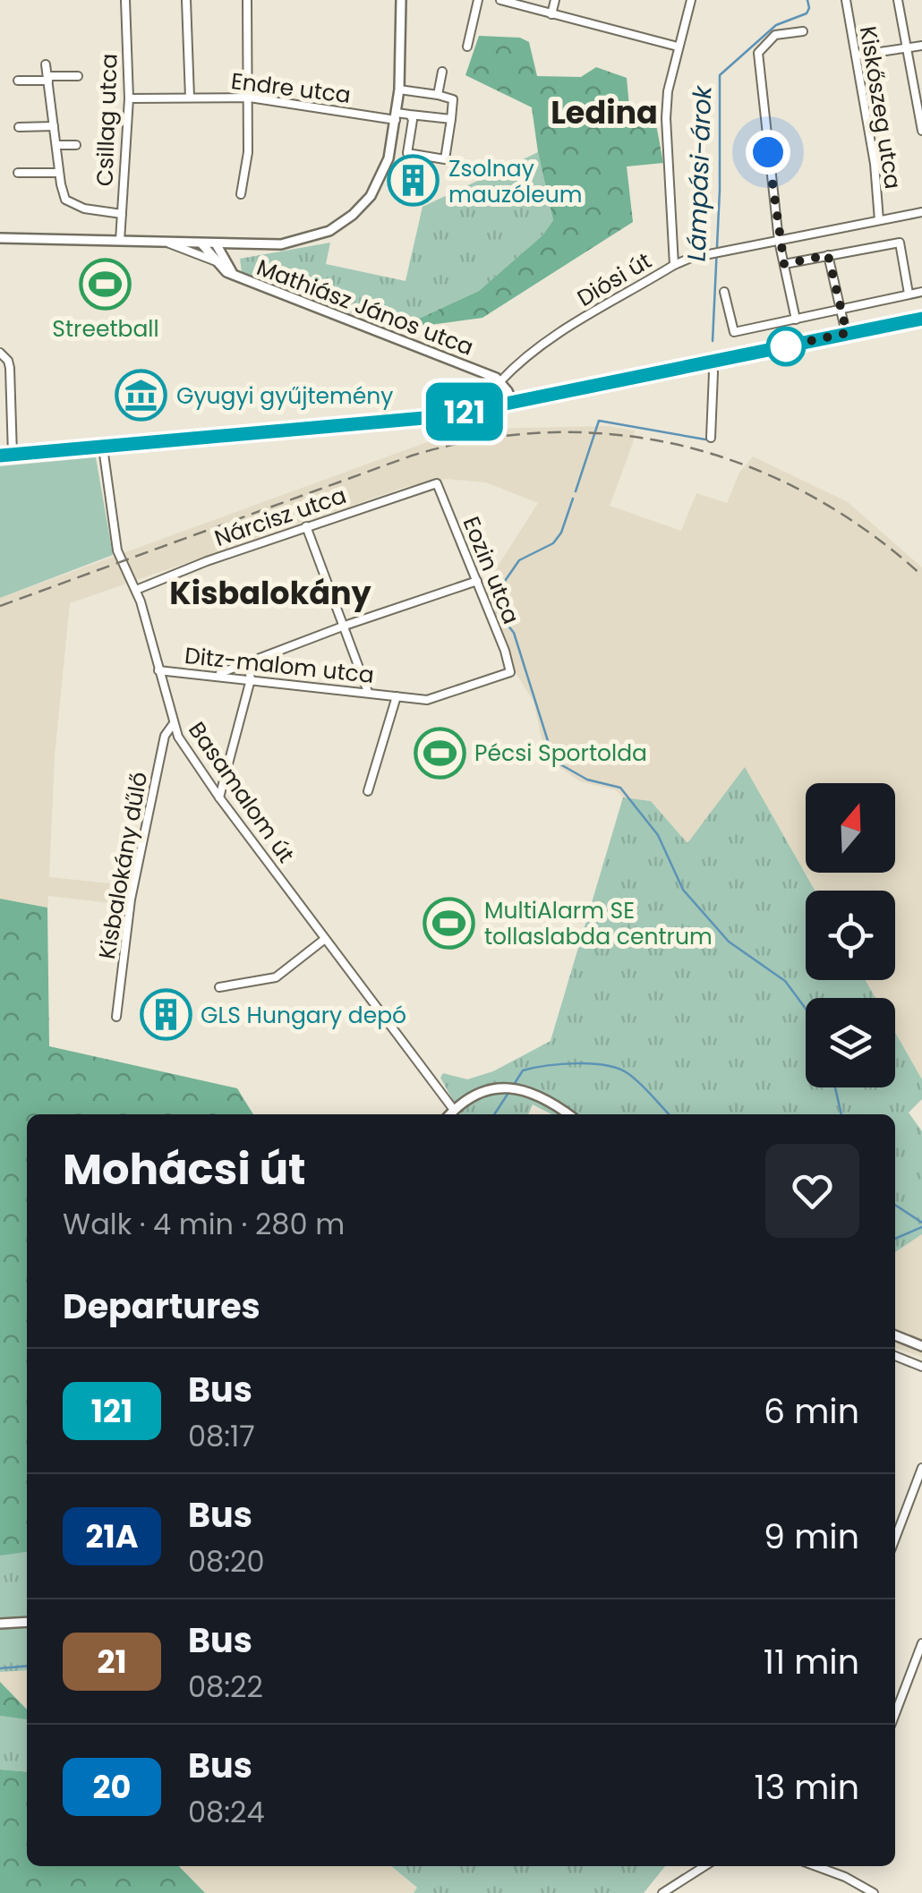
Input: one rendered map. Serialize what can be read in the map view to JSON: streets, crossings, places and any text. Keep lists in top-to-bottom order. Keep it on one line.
{"streets":{"street":["Endre utca","Kiskőszeg utca","Csillag utca","Diósi út","Mathiász János utca","Nárcisz utca","Eozin utca","Ditz-malom utca","Basamalom út","Kisbalokány dűlő"]},"crossings":[["Endre utca","Csillag utca"],["Kiskőszeg utca","Diósi út"],["Diósi út","Mathiász János utca"],["Nárcisz utca","Eozin utca"],["Nárcisz utca","Basamalom út"],["Eozin utca","Ditz-malom utca"],["Ditz-malom utca","Basamalom út"],["Basamalom út","Kisbalokány dűlő"]],"districts":["Ledina","Kisbalokány"],"water":["Lámpási-árok"],"places":{"building":["Zsolnay mauzóleum","GLS Hungary depó"],"sports":["Streetball","Pécsi Sportolda","MultiAlarm SE tollaslabda centrum"],"museum":["Gyugyi gyűjtemény"]},"lines":["bus line 121"],"north":"top","page":{"on_map":"121","heading":[["Mohácsi út","Walk · 4 min · 280 m"],"Departures"],"list":[{"mark":"121","name":"Bus","note":"08:17","value":"6 min"},{"mark":"21A","name":"Bus","note":"08:20","value":"9 min"},{"mark":"21","name":"Bus","note":"08:22","value":"11 min"},{"mark":"20","name":"Bus","note":"08:24","value":"13 min"}]}}
